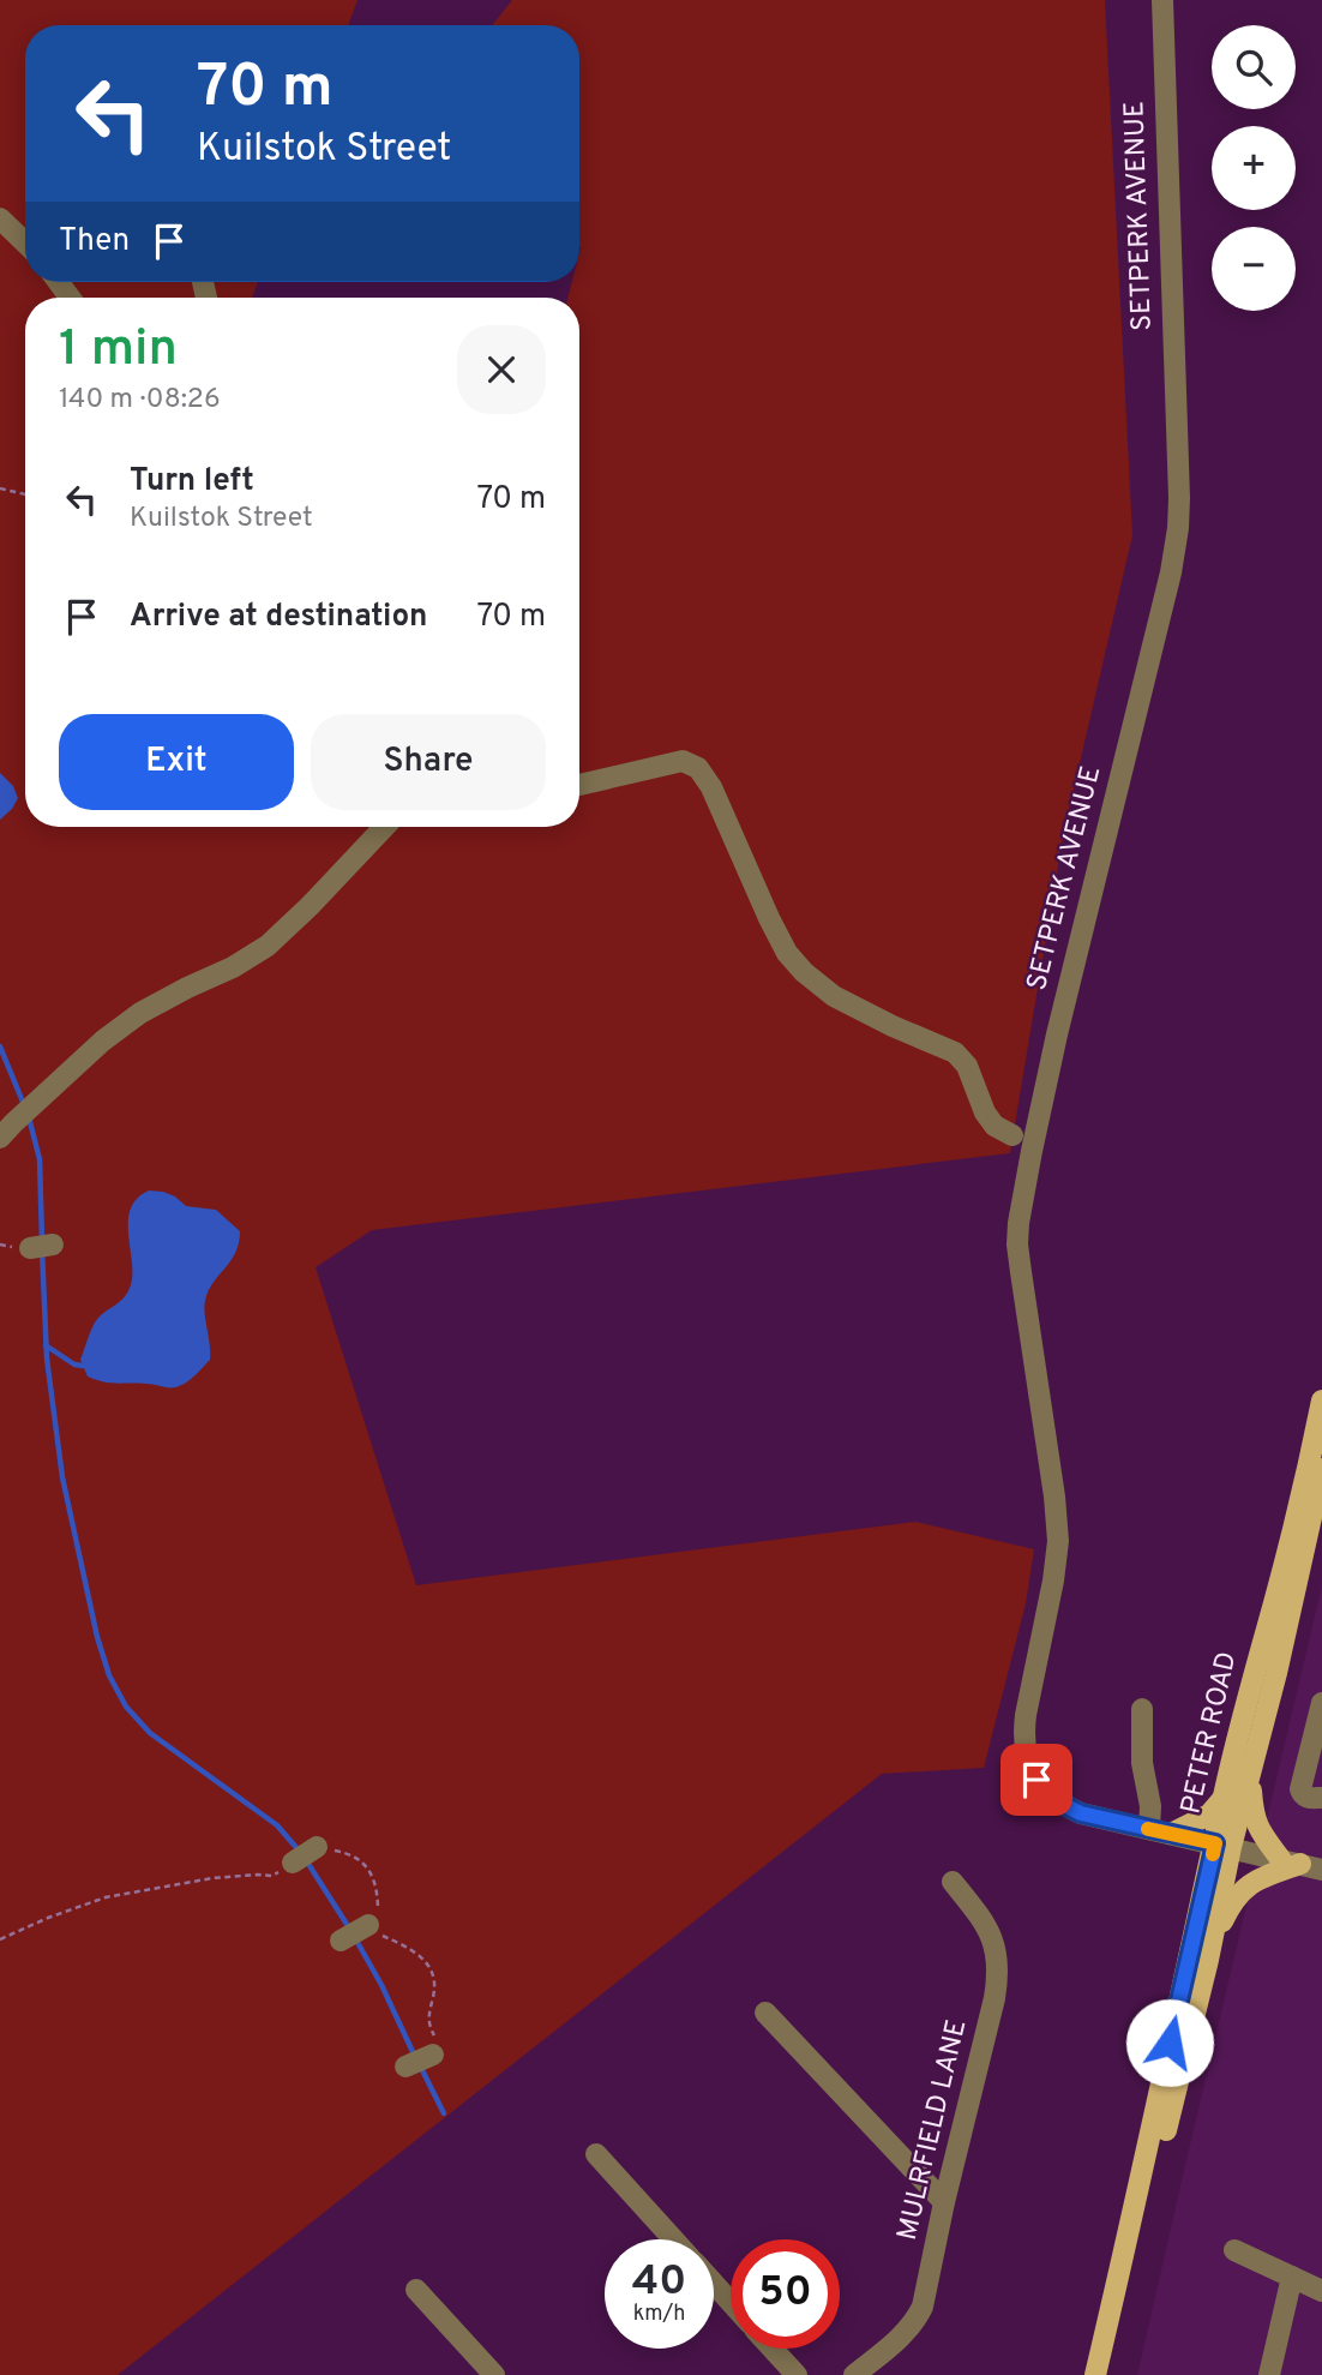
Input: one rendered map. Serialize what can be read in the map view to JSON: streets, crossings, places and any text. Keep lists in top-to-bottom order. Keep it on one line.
{"streets":{"main road":["PETER ROAD"],"street":["SETPERK AVENUE","MULRFIELD LANE"]},"page":{"map_buttons":["+","−"],"turn":["70 m","Kuilstok Street"],"then":"Then","heading":["1 min","140 m · 08:26"],"list":[{"name":"Turn left","note":"Kuilstok Street","value":"70 m"},{"name":"Arrive at destination","value":"70 m"}],"buttons":["Exit","Share"],"speed":"40 km/h","limit":"50"}}
